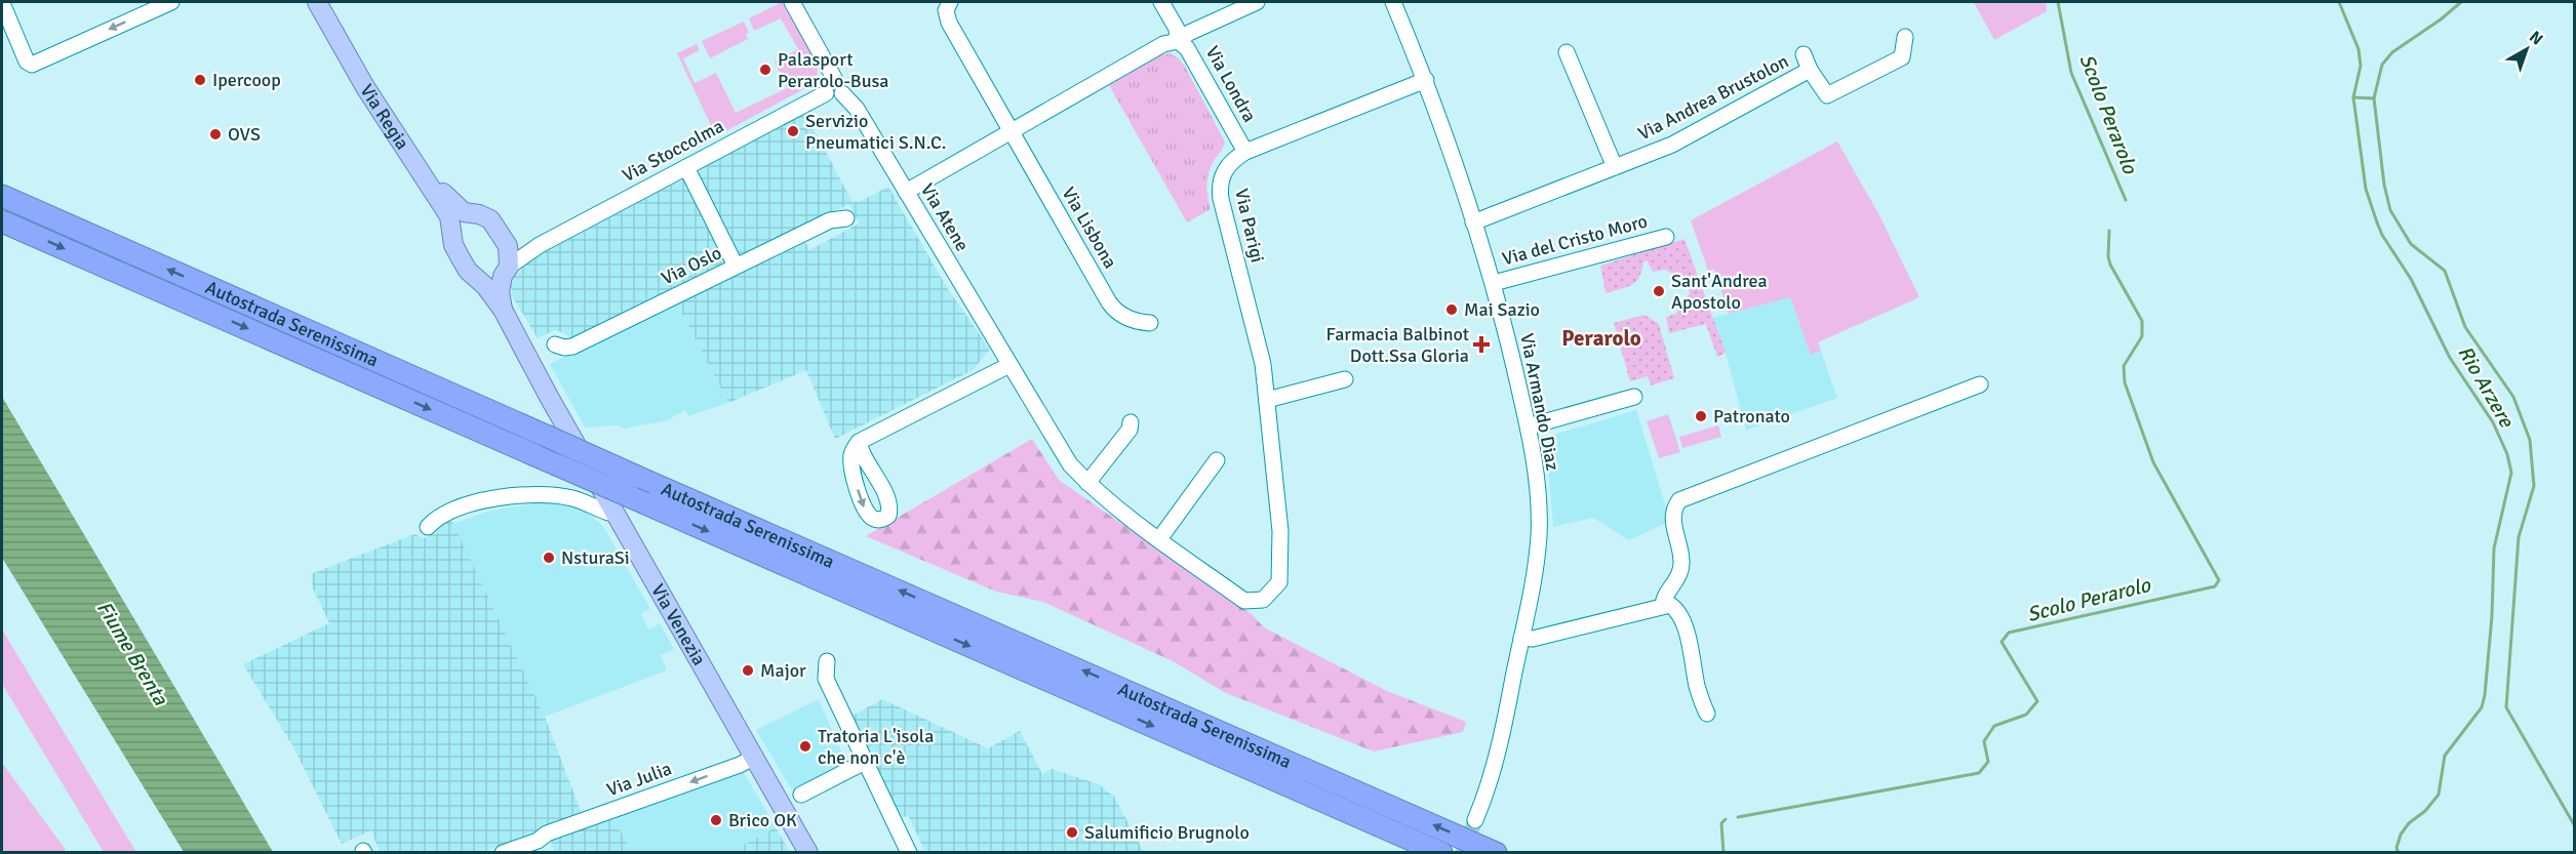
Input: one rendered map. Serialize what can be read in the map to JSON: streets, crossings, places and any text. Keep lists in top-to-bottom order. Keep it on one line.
{"streets":{"highway":["Autostrada Serenissima"],"main road":["Via Regia","Via Venezia"],"street":["Via Londra","Via Andrea Brustolon","Via Stoccolma","Via Atene","Via Parigi","Via Lisbona","Via del Cristo Moro","Via Oslo","Via Armando Diaz","Via Julia"]},"crossings":[["Via Londra","Via Parigi"],["Via Andrea Brustolon","Via Armando Diaz"],["Via Regia","Via Stoccolma"],["Via Regia","Via Venezia"],["Via Stoccolma","Via Atene"],["Via Atene","Via Parigi"],["Via Parigi","Via Armando Diaz"],["Via del Cristo Moro","Via Armando Diaz"],["Via Venezia","Via Julia"]],"one_way":["Via Julia"],"districts":["Perarolo"],"water":["Scolo Perarolo","Rio Arzere","Fiume Brenta"],"places":{"other":["Palasport Perarolo-Busa","Ipercoop","Servizio Pneumatici S.N.C.","OVS","Sant'Andrea Apostolo","Mai Sazio","Patronato","NsturaSi","Major","Tratoria L'isola che non c'è","Brico OK","Salumificio Brugnolo"],"health":["Farmacia Balbinot Dott.Ssa Gloria"]},"north":"top right"}
